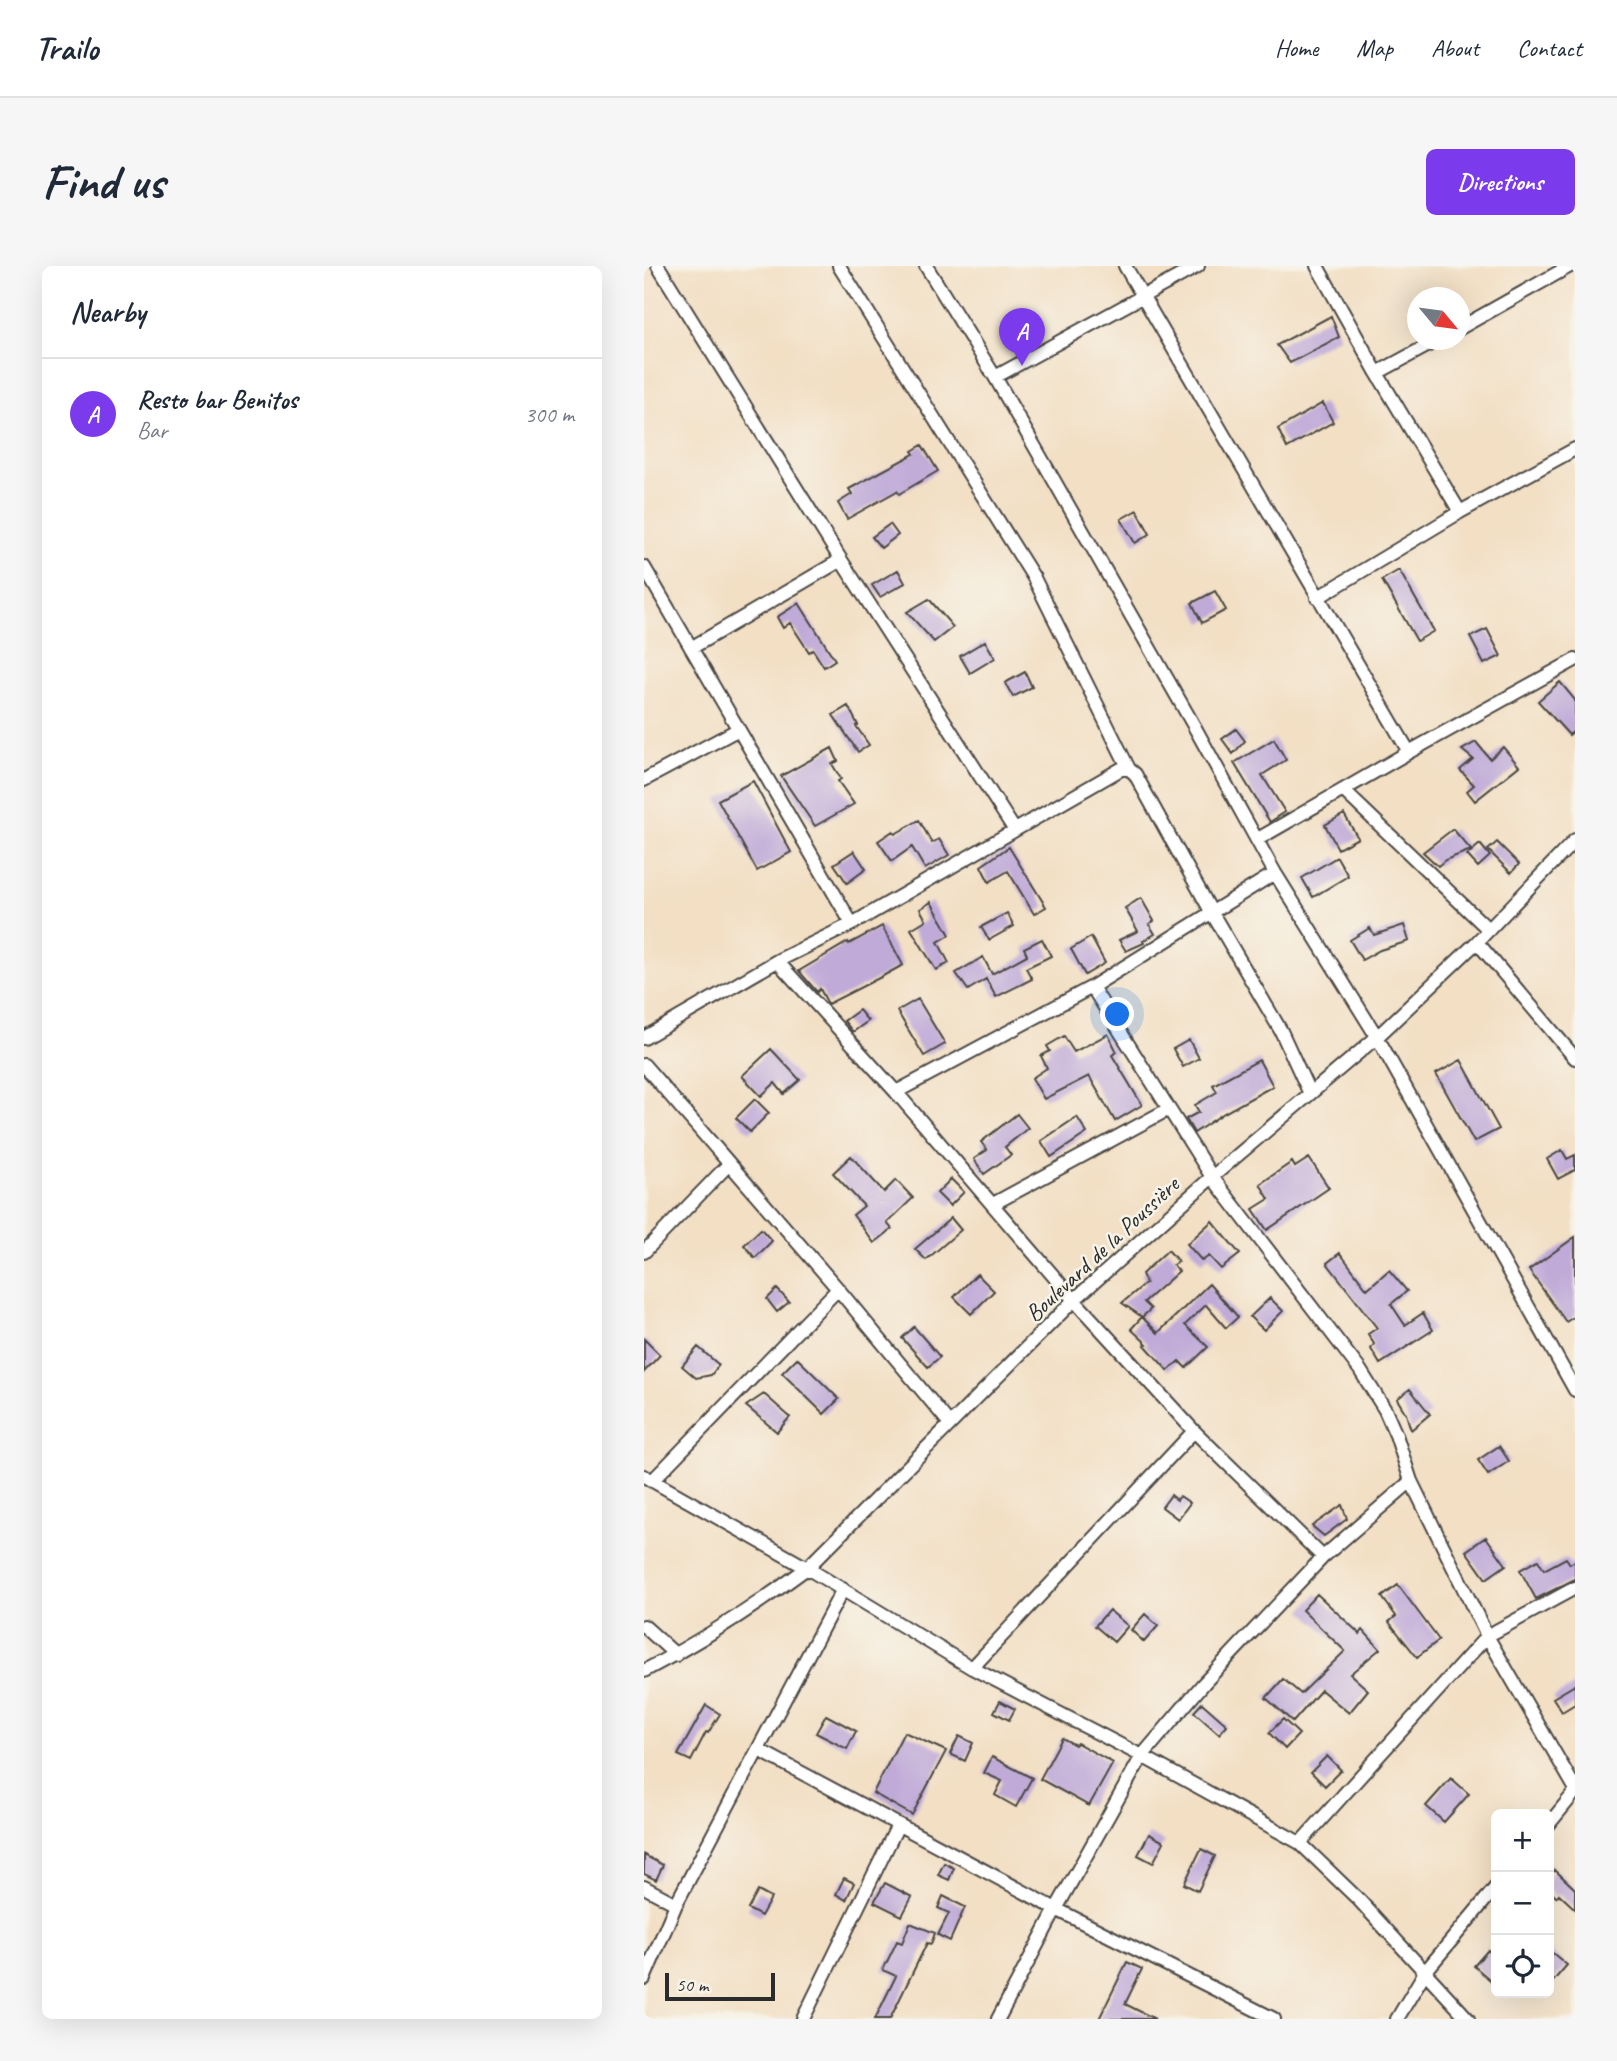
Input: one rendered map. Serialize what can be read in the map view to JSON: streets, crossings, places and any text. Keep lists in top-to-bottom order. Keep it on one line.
{"streets":{"street":["Boulevard de la Poussière"]},"scale_bar":"50 m","north":"bottom right","page":{"header":"Trailo","nav":["Home","Map","About","Contact"],"buttons":"Directions","title":"Find us","heading":"Nearby","pins":"A","list":[{"mark":"A","name":"Resto bar Benitos","note":"Bar","value":"300 m"}],"map_buttons":["+","−"],"scale":"50 m"}}
